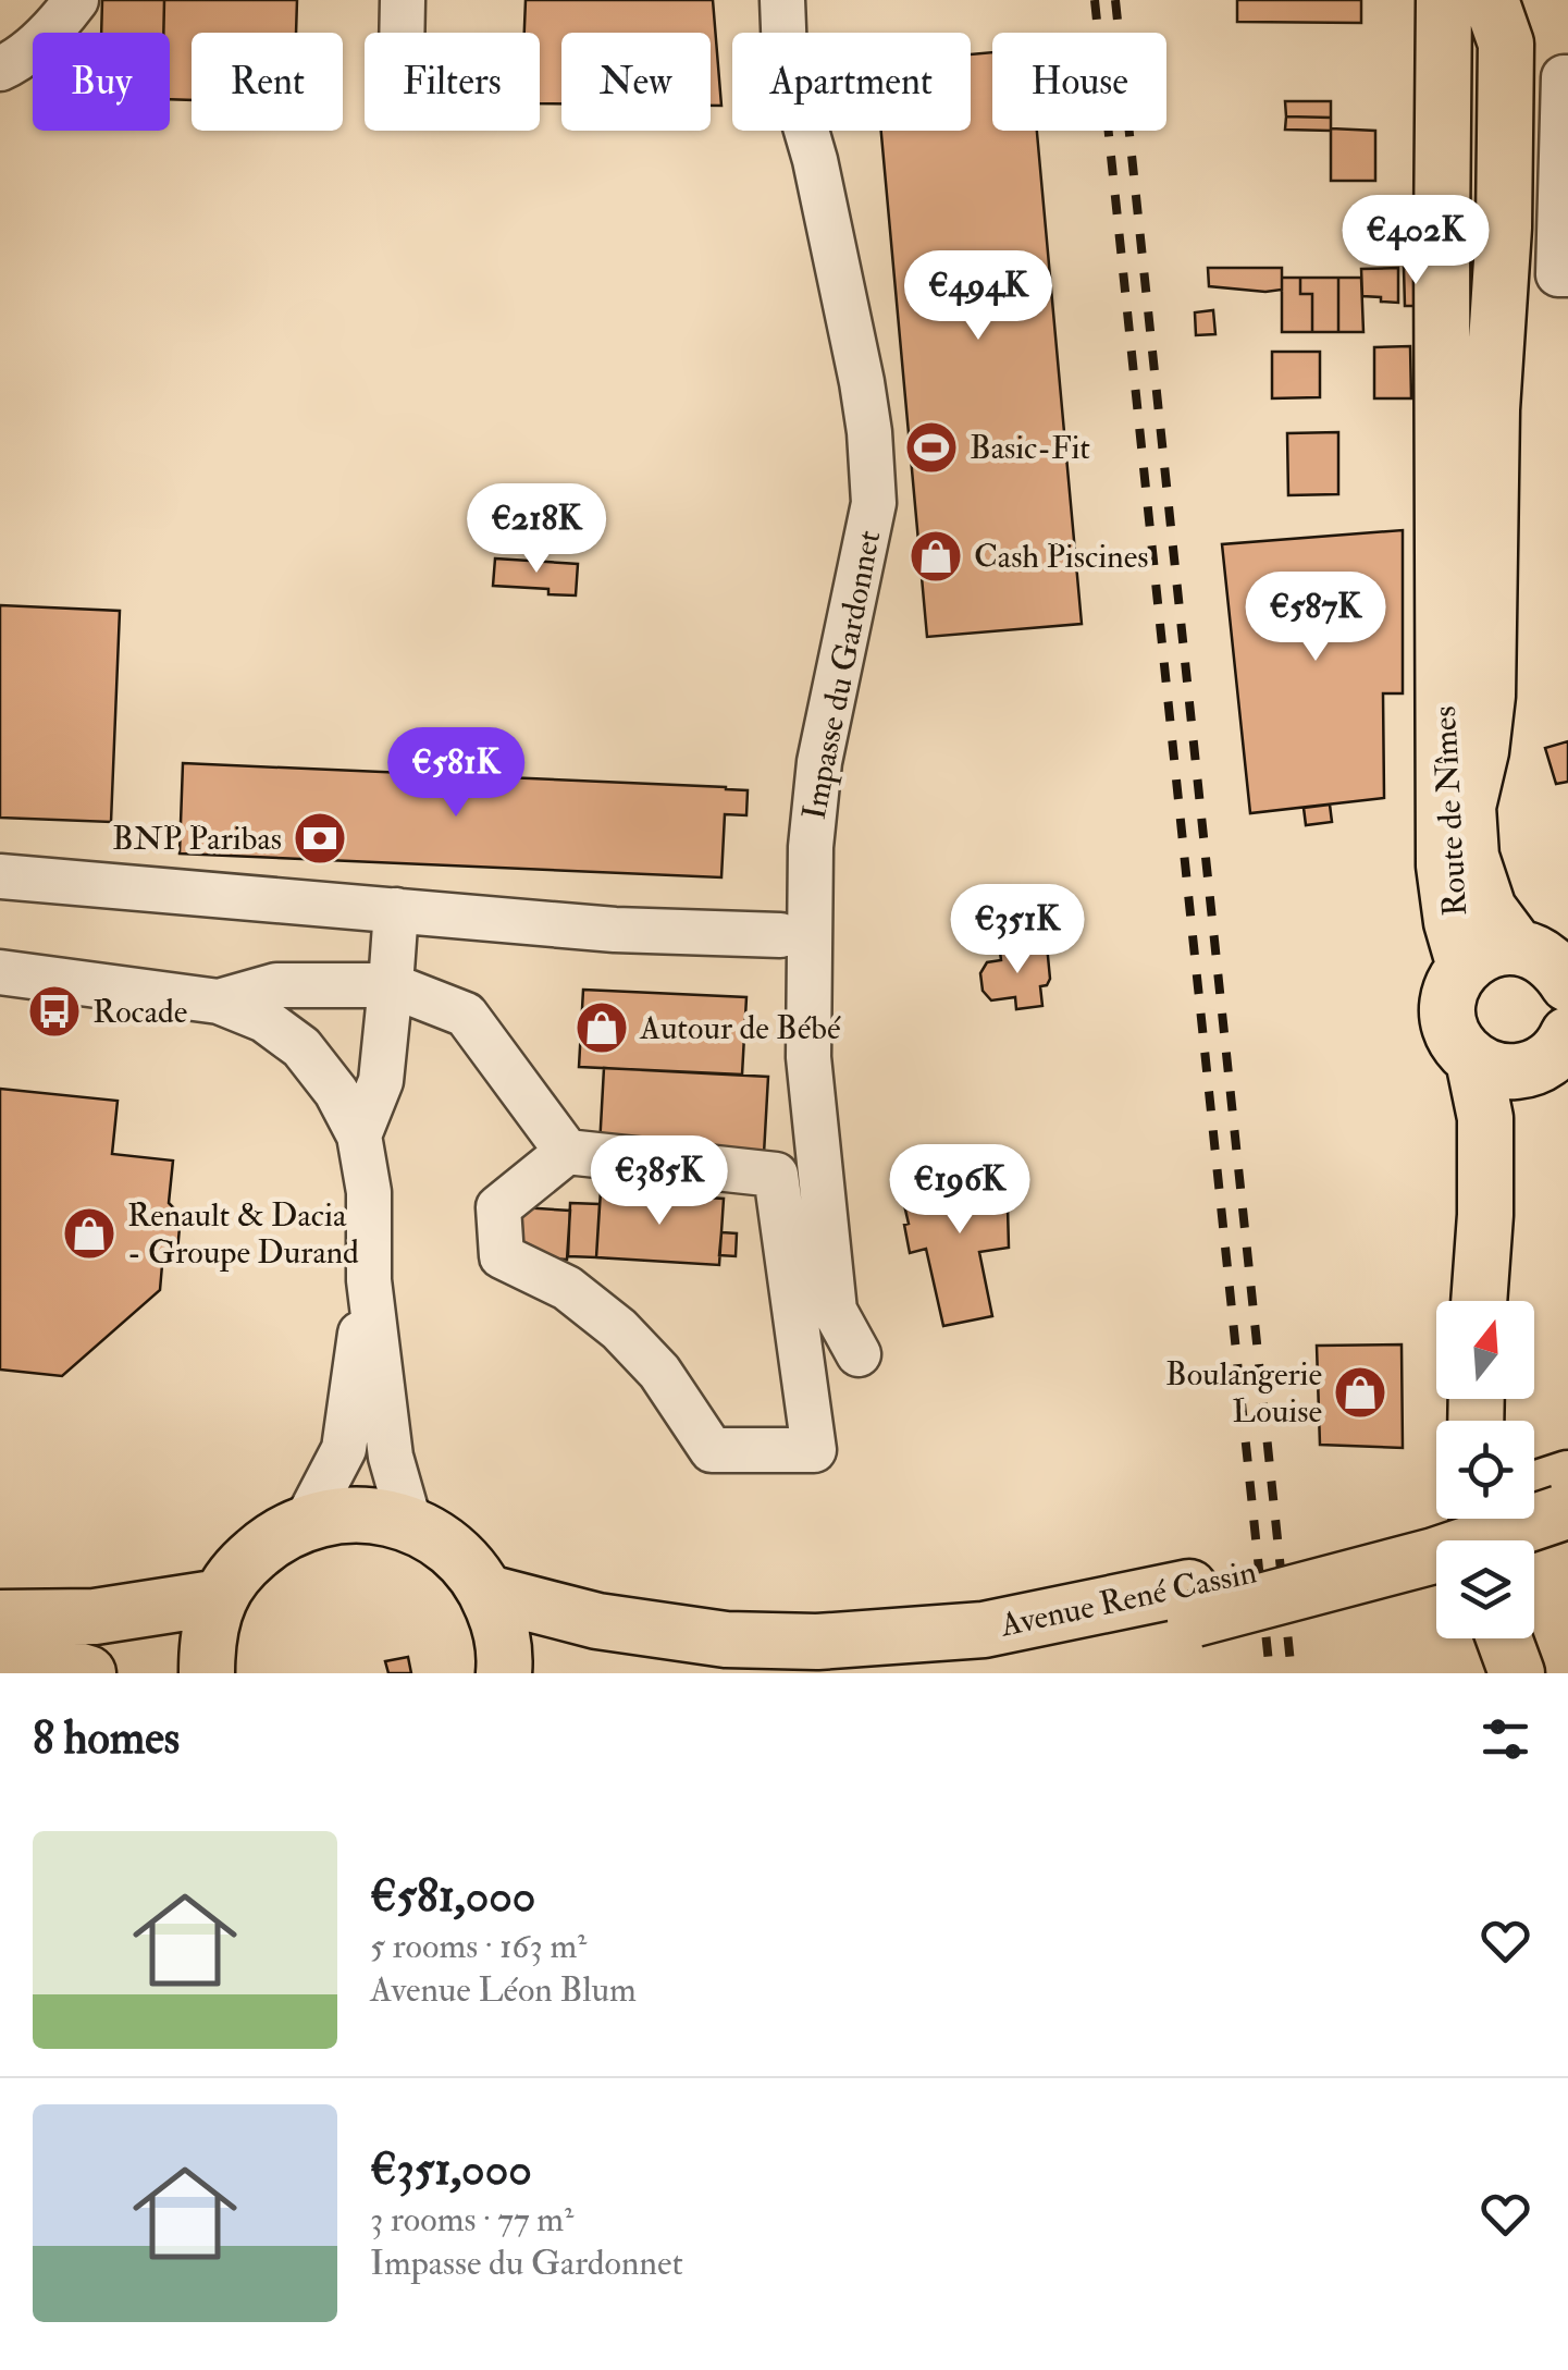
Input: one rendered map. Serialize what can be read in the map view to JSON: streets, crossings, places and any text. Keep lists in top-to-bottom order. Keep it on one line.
{"streets":{"main road":["Route de Nîmes","Avenue René Cassin"],"street":["Impasse du Gardonnet"]},"places":{"sports":["Basic-Fit"],"shop":["Cash Piscines","Autour de Bébé","Renault & Dacia - Groupe Durand","Boulangerie Louise"],"bank":["BNP Paribas"],"bus stop":["Rocade"]},"north":"top","page":{"chip":["Buy","Rent","Filters","New","Apartment","House"],"price":["€402K","€494K","€218K","€587K","€581K","€351K","€385K","€196K"],"heading":"8 homes","list":[{"name":"€581,000","note":"5 rooms · 163 m² · Avenue Léon Blum"},{"name":"€351,000","note":"3 rooms · 77 m² · Impasse du Gardonnet"}]}}
